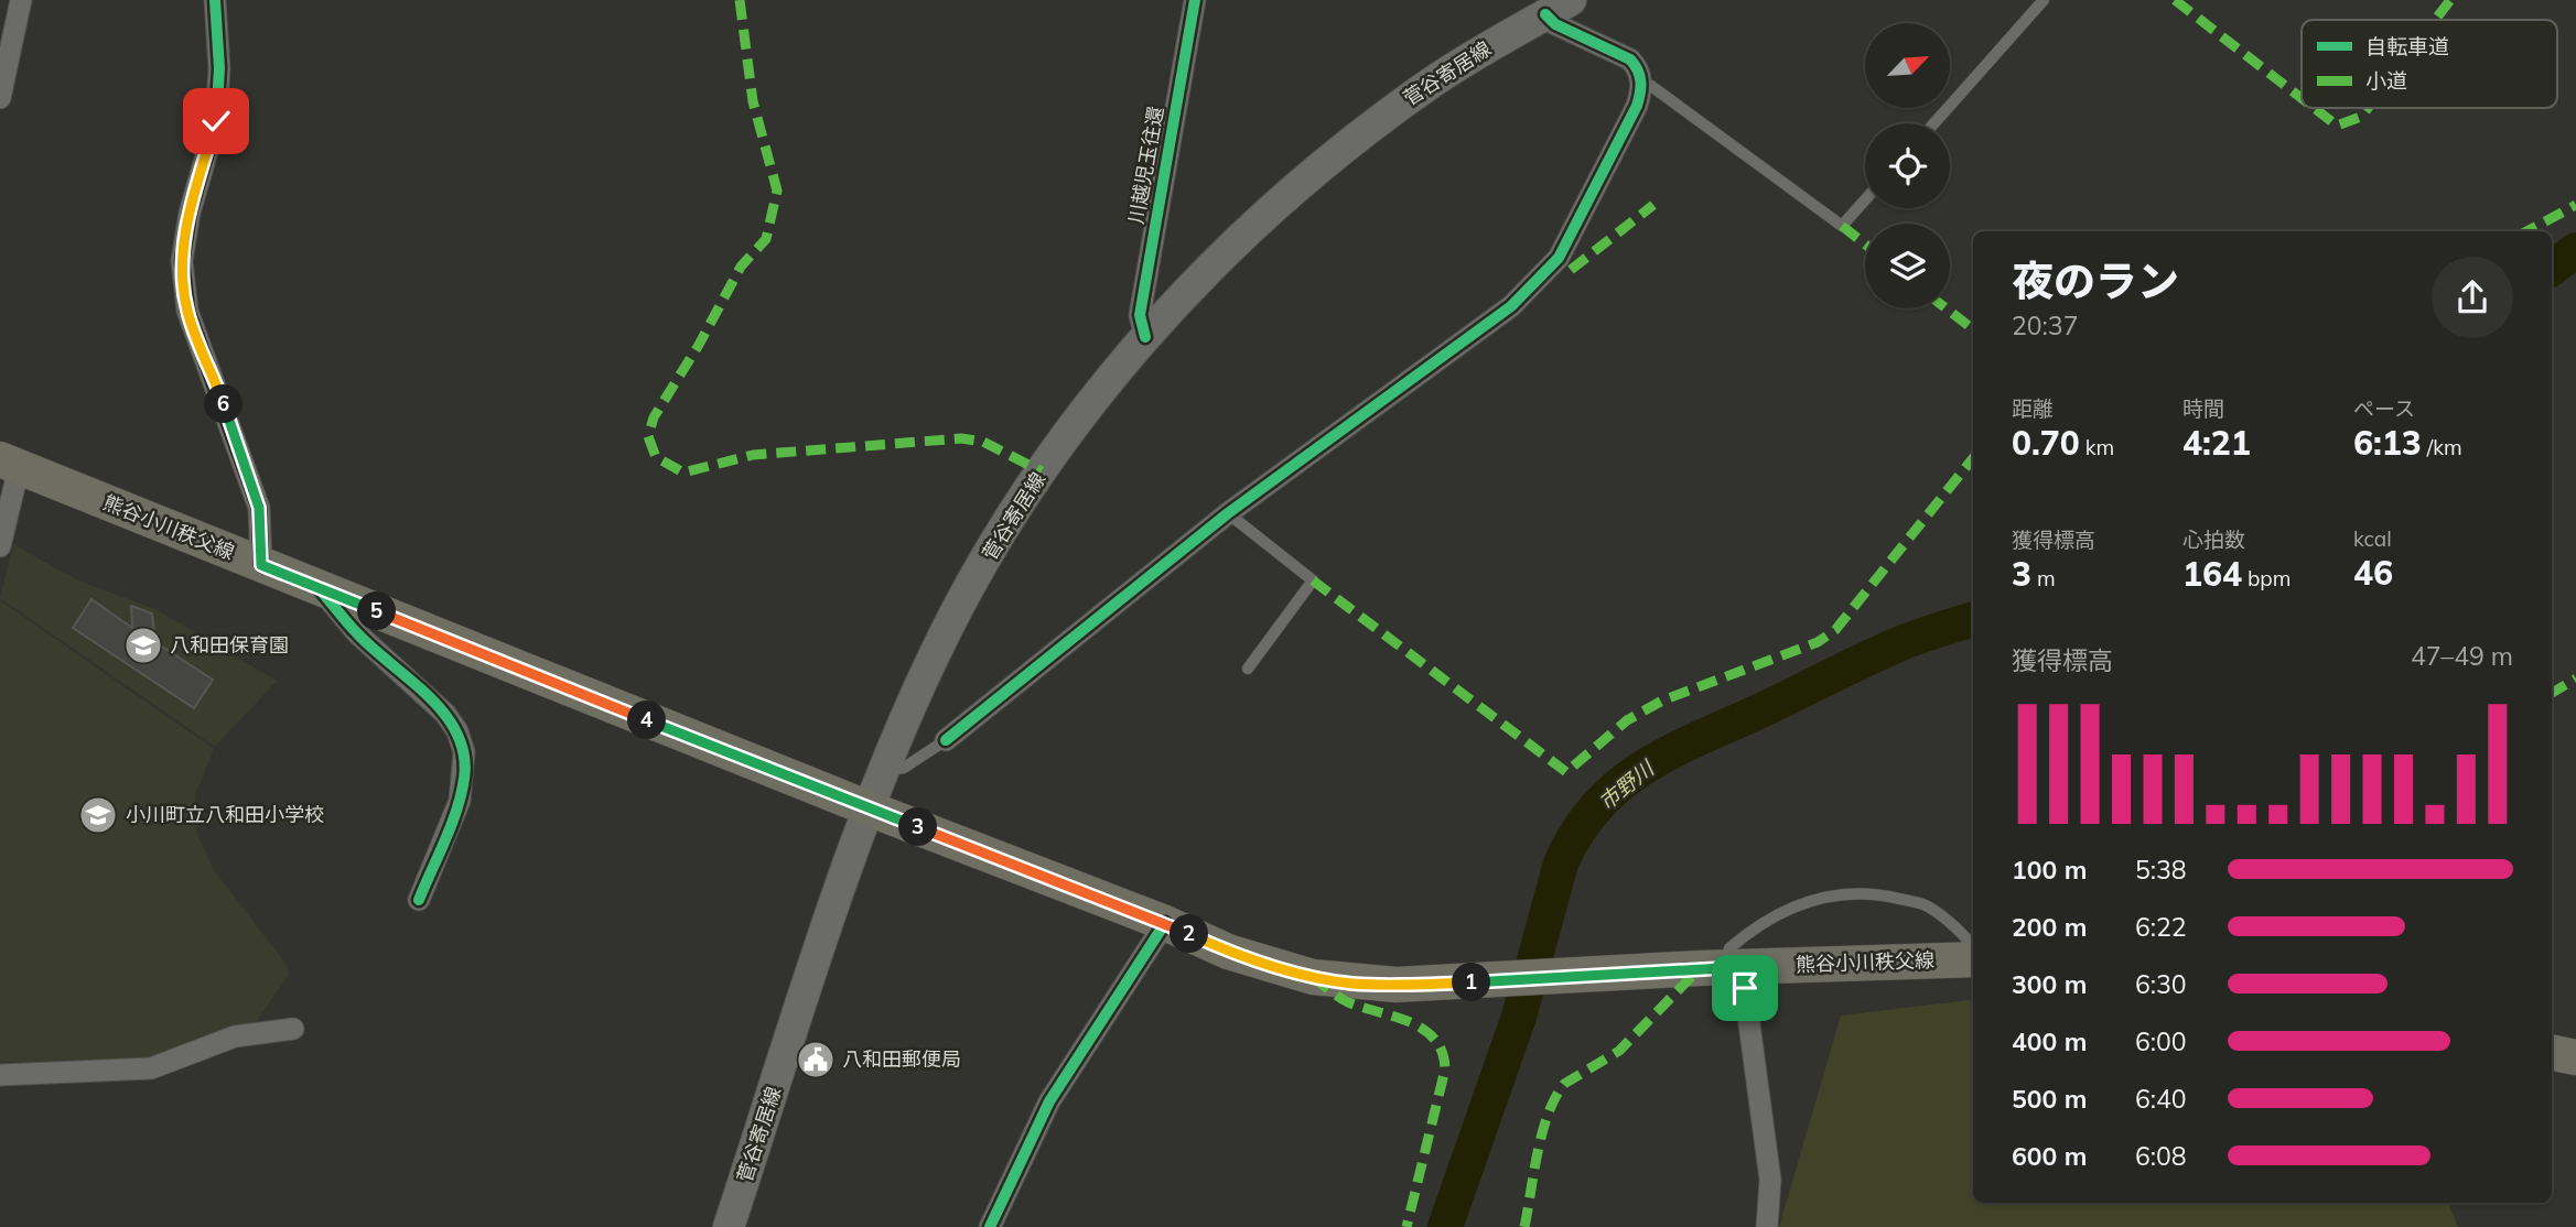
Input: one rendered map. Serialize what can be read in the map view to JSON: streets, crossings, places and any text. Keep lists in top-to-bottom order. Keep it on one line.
{"streets":{"main road":["菅谷寄居線","熊谷小川秩父線"],"street":["川越児玉往還"]},"crossings":[["菅谷寄居線","川越児玉往還"],["菅谷寄居線","熊谷小川秩父線"]],"water":["市野川"],"places":{"school or university":["八和田保育園","小川町立八和田小学校"],"public building":["八和田郵便局"]},"legend":["自転車道","小道"],"north":"top right","page":{"heading":["夜のラン","20:37"],"stats":[["距離","0.70 km"],["時間","4:21"],["ペース","6:13 /km"],["獲得標高","3 m"],["心拍数","164 bpm"],["kcal","46"]],"pins":["6","5","4","3","2","1"],"chart":["獲得標高","47–49 m"],"list":[{"name":"100 m","note":"5:38"},{"name":"200 m","note":"6:22"},{"name":"300 m","note":"6:30"},{"name":"400 m","note":"6:00"},{"name":"500 m","note":"6:40"},{"name":"600 m","note":"6:08"}]}}
